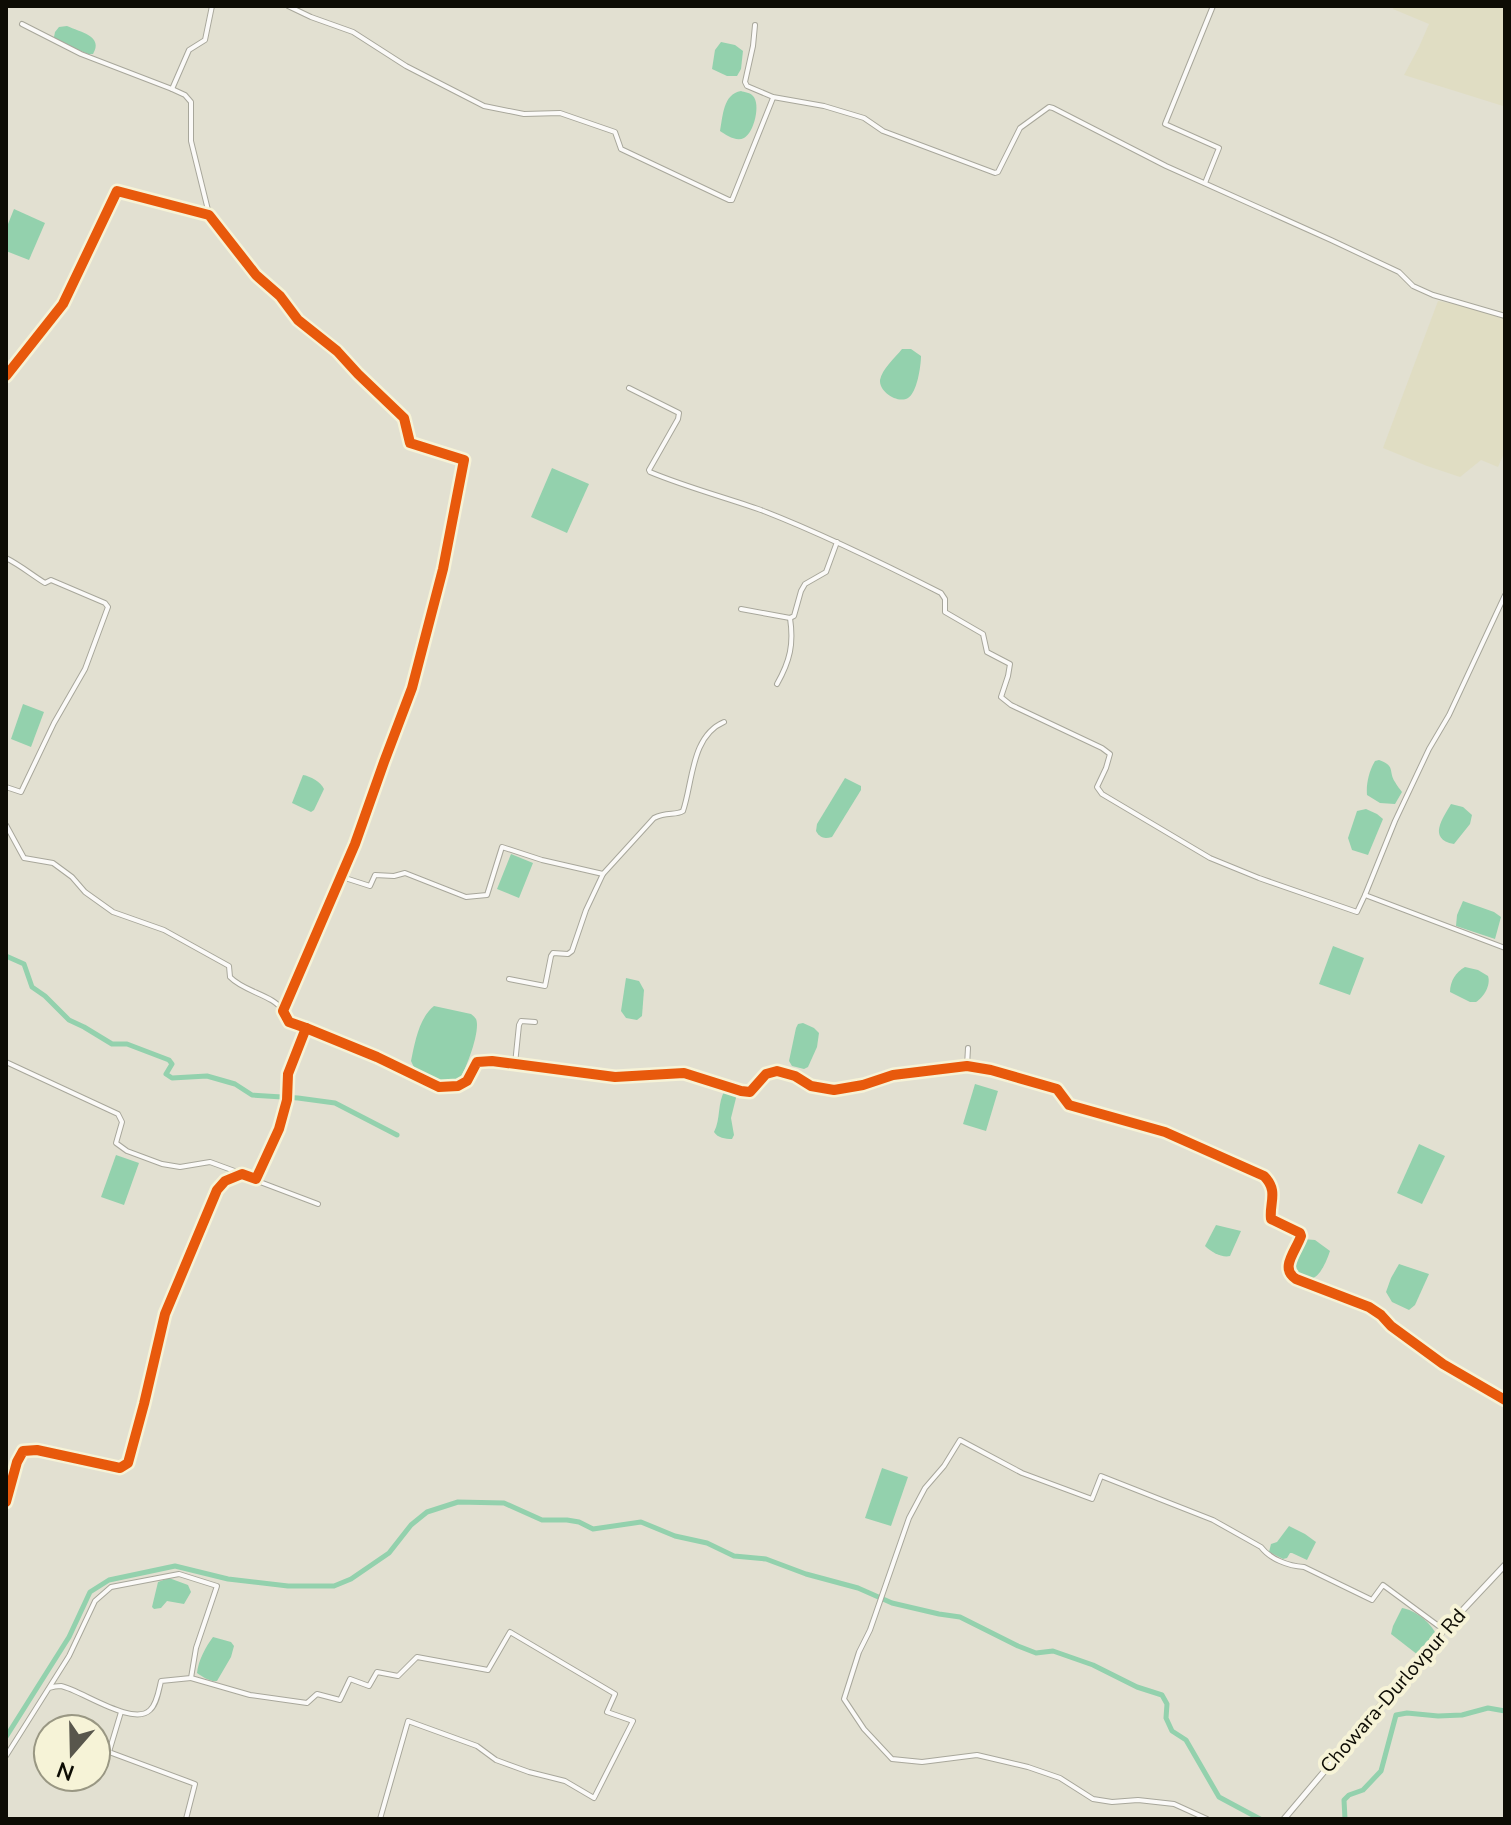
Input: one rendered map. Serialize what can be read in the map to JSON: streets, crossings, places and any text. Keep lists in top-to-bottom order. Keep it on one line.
{"streets":{"street":["Chowara-Durlovpur Rd"]},"north":"bottom"}
